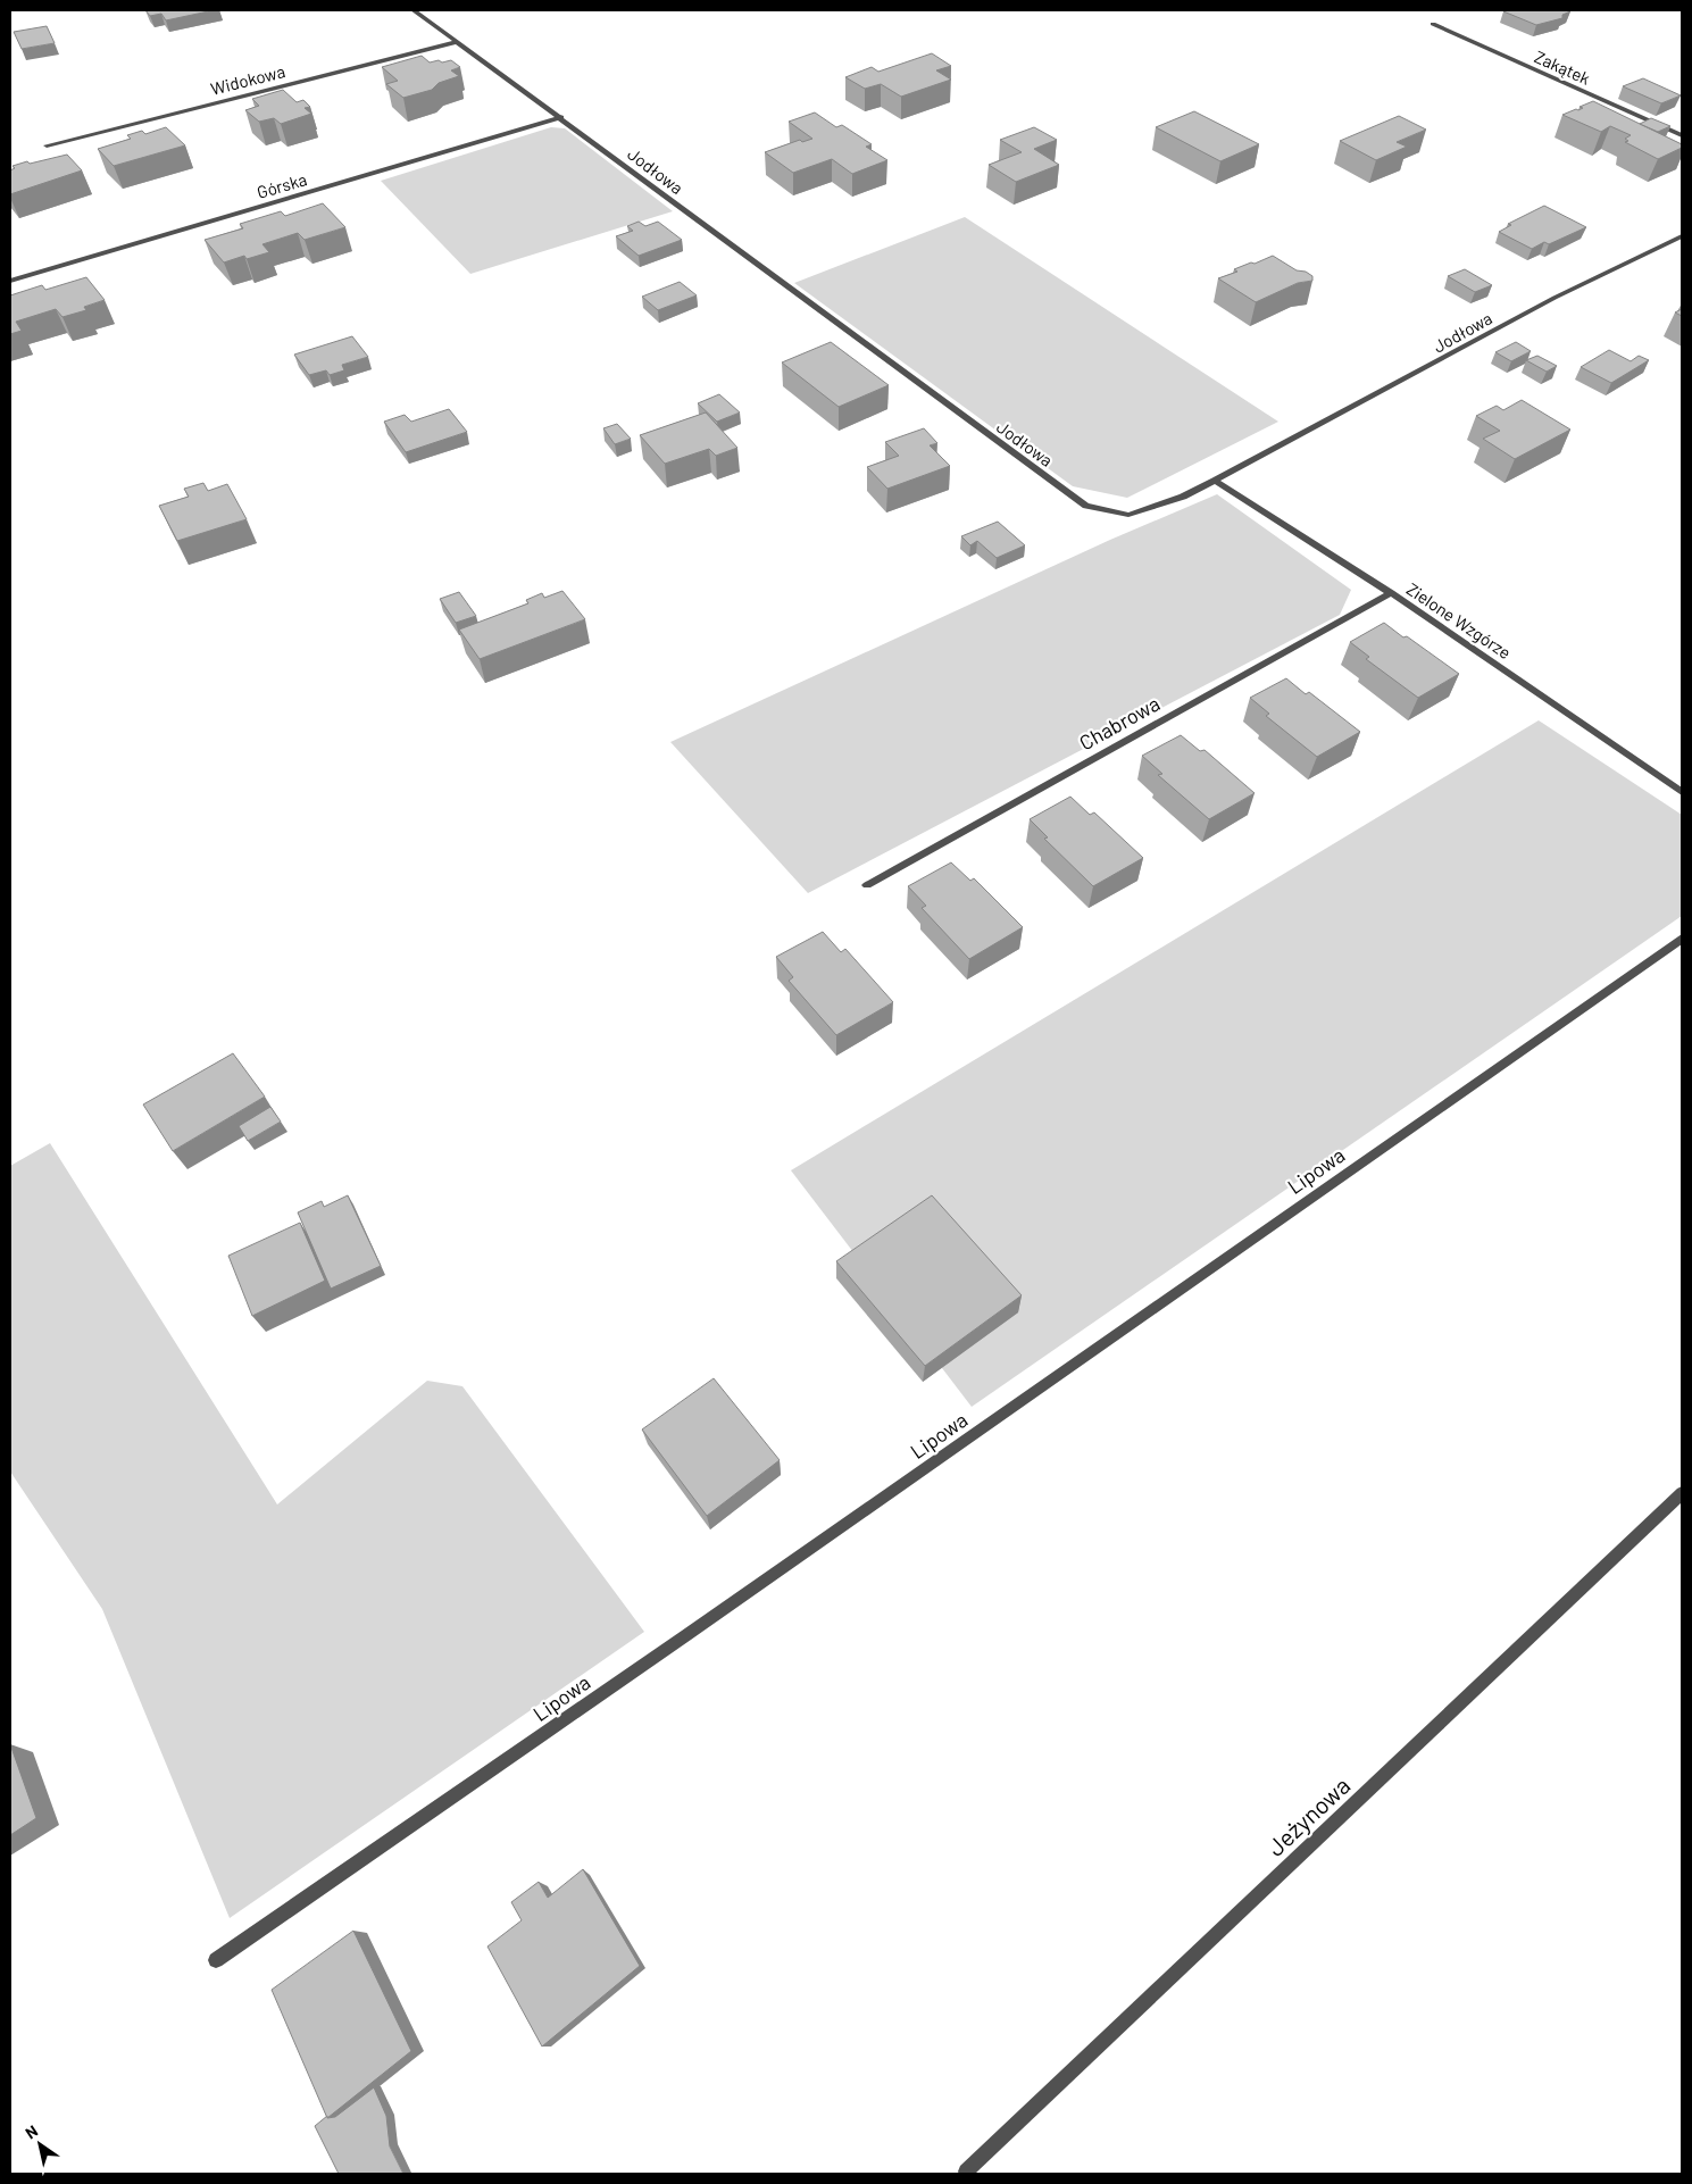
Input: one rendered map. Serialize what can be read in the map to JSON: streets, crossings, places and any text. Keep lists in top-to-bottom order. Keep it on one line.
{"streets":{"street":["Zakątek","Widokowa","Jodłowa","Górska","Zielone Wzgórze","Chabrowa","Lipowa","Jeżynowa"]},"crossings":[["Widokowa","Jodłowa"],["Jodłowa","Górska"],["Jodłowa","Zielone Wzgórze"],["Zielone Wzgórze","Chabrowa"]],"north":"top left"}
